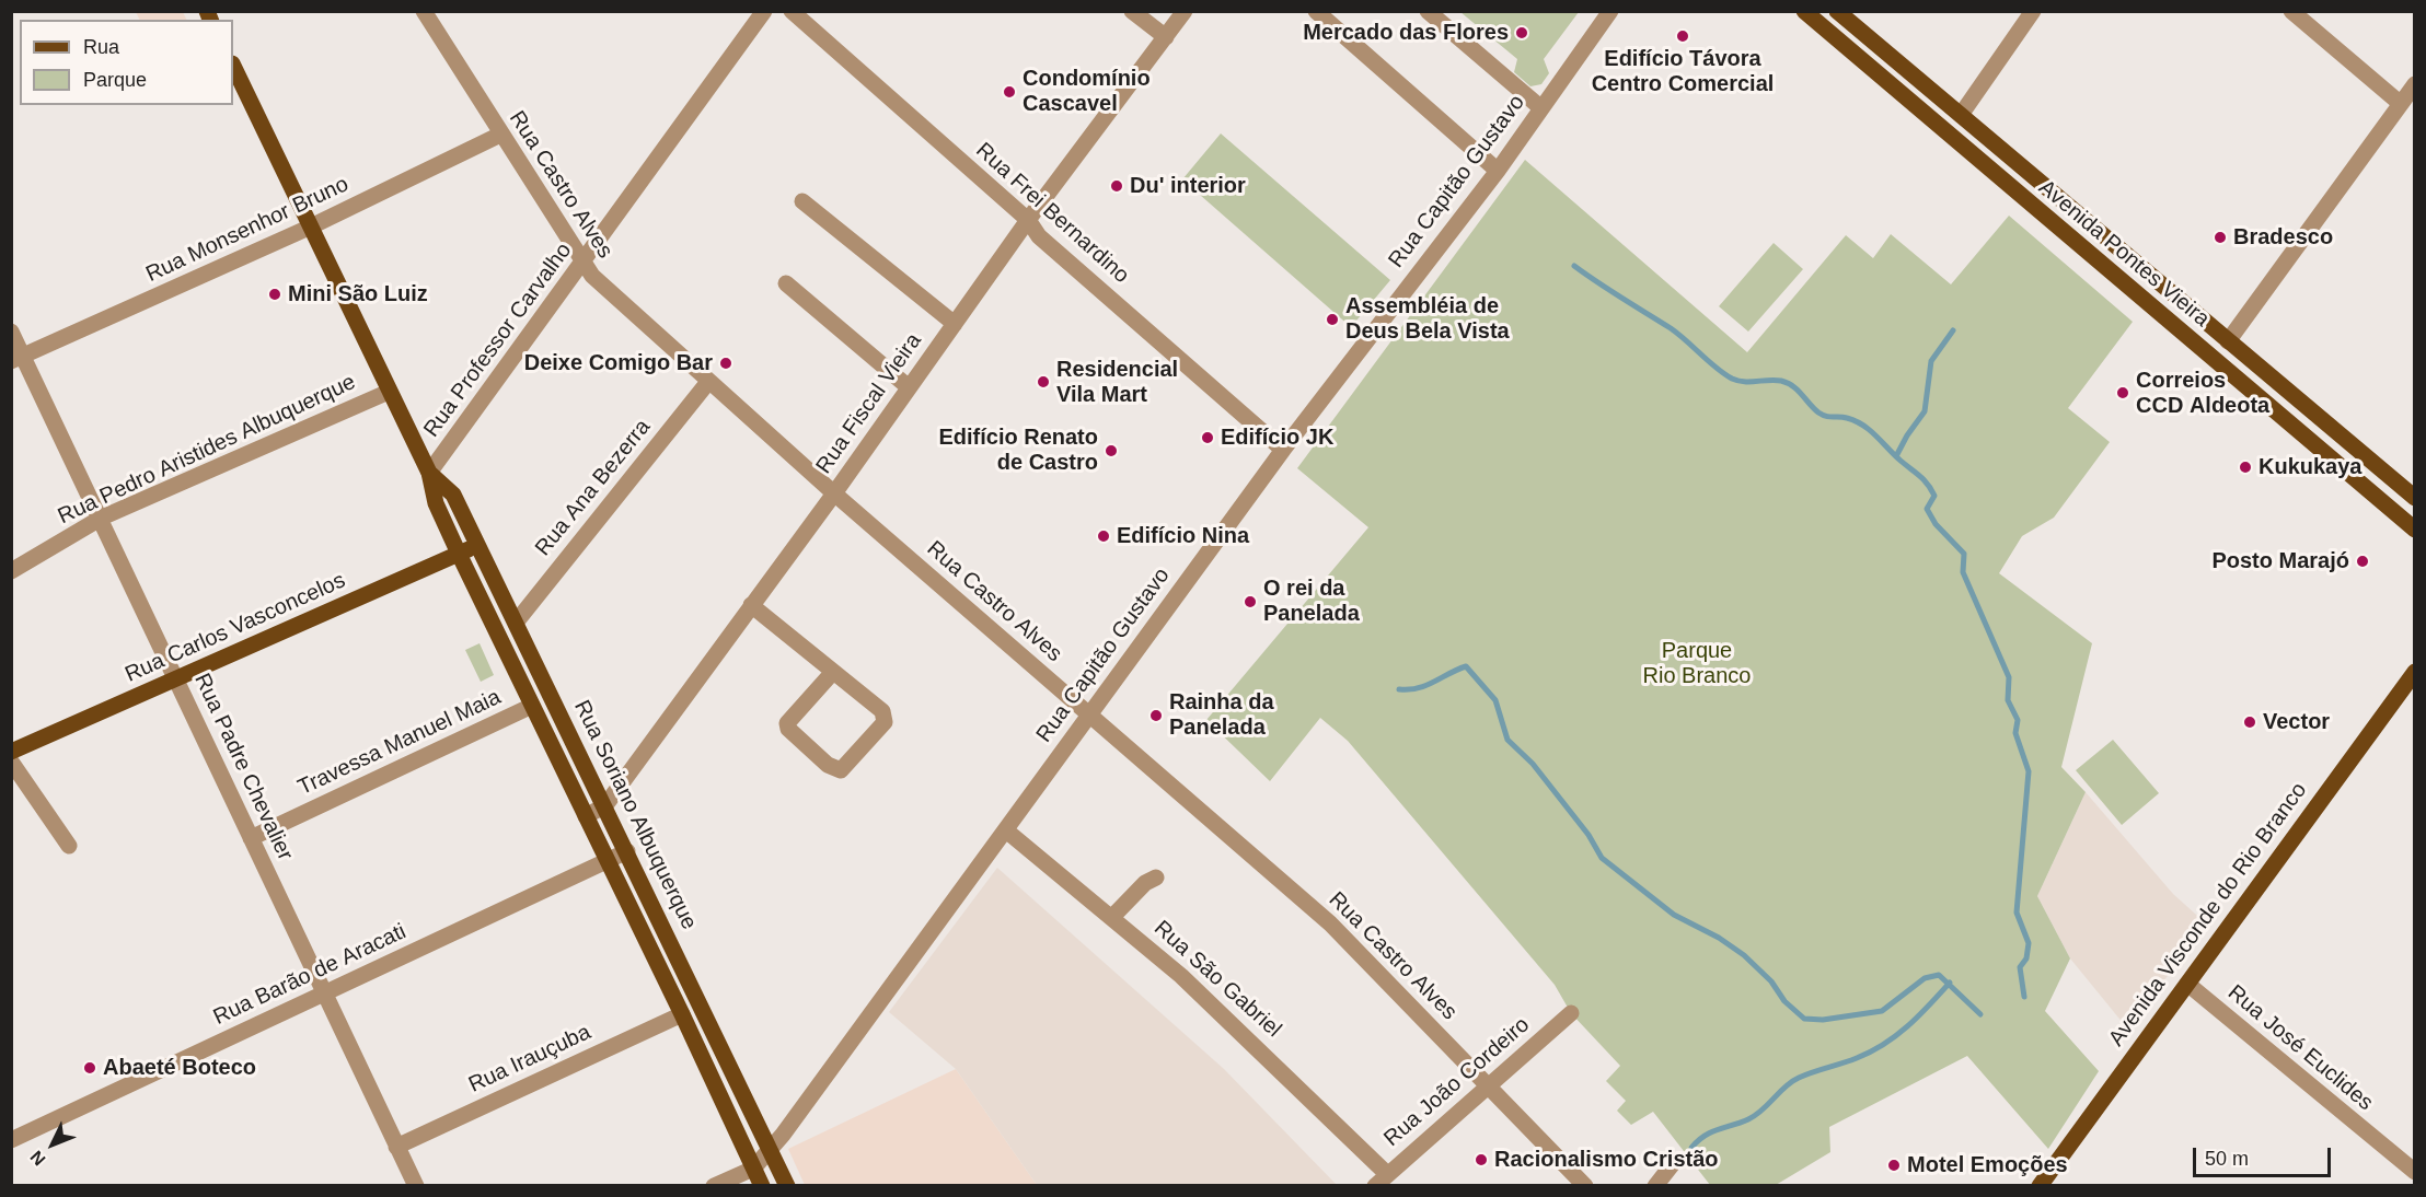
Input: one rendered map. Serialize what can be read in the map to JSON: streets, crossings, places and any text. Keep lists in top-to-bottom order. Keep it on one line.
{"streets":{"main road":["Avenida Pontes Vieira","Rua Carlos Vasconcelos","Rua Soriano Albuquerque","Avenida Visconde do Rio Branco"],"street":["Rua Capitão Gustavo","Rua Castro Alves","Rua Frei Bernardino","Rua Monsenhor Bruno","Rua Professor Carvalho","Rua Fiscal Vieira","Rua Pedro Aristides Albuquerque","Rua Ana Bezerra","Travessa Manuel Maia","Rua Padre Chevalier","Rua Barão de Aracati","Rua São Gabriel","Rua José Euclides","Rua Irauçuba","Rua João Cordeiro"]},"crossings":[["Rua Capitão Gustavo","Rua Castro Alves"],["Rua Capitão Gustavo","Rua Frei Bernardino"],["Rua Capitão Gustavo","Rua Soriano Albuquerque"],["Rua Capitão Gustavo","Rua São Gabriel"],["Rua Castro Alves","Rua Monsenhor Bruno"],["Rua Castro Alves","Rua Professor Carvalho"],["Rua Castro Alves","Rua Fiscal Vieira"],["Rua Castro Alves","Rua Ana Bezerra"],["Rua Castro Alves","Rua João Cordeiro"],["Rua Frei Bernardino","Rua Fiscal Vieira"],["Rua Monsenhor Bruno","Rua Padre Chevalier"],["Rua Monsenhor Bruno","Rua Soriano Albuquerque"],["Rua Professor Carvalho","Rua Soriano Albuquerque"],["Rua Fiscal Vieira","Rua Soriano Albuquerque"],["Rua Pedro Aristides Albuquerque","Rua Padre Chevalier"],["Rua Pedro Aristides Albuquerque","Rua Soriano Albuquerque"],["Rua Ana Bezerra","Rua Soriano Albuquerque"],["Rua Carlos Vasconcelos","Rua Padre Chevalier"],["Rua Carlos Vasconcelos","Rua Soriano Albuquerque"],["Travessa Manuel Maia","Rua Padre Chevalier"],["Travessa Manuel Maia","Rua Soriano Albuquerque"],["Rua Padre Chevalier","Rua Barão de Aracati"],["Rua Padre Chevalier","Rua Irauçuba"],["Rua Soriano Albuquerque","Rua Barão de Aracati"],["Rua Soriano Albuquerque","Rua Irauçuba"],["Avenida Visconde do Rio Branco","Rua José Euclides"],["Rua São Gabriel","Rua João Cordeiro"]],"parks":["Parque Rio Branco"],"places":["Mercado das Flores","Edifício Távora Centro Comercial","Condomínio Cascavel","Du' interior","Bradesco","Mini São Luiz","Assembléia de Deus Bela Vista","Deixe Comigo Bar","Residencial Vila Mart","Correios CCD Aldeota","Edifício JK","Edifício Renato de Castro","Kukukaya","Edifício Nina","Posto Marajó","O rei da Panelada","Rainha da Panelada","Vector","Abaeté Boteco","Racionalismo Cristão","Motel Emoções"],"legend":["Rua","Parque"],"scale_bar":"50 m","north":"bottom left"}
